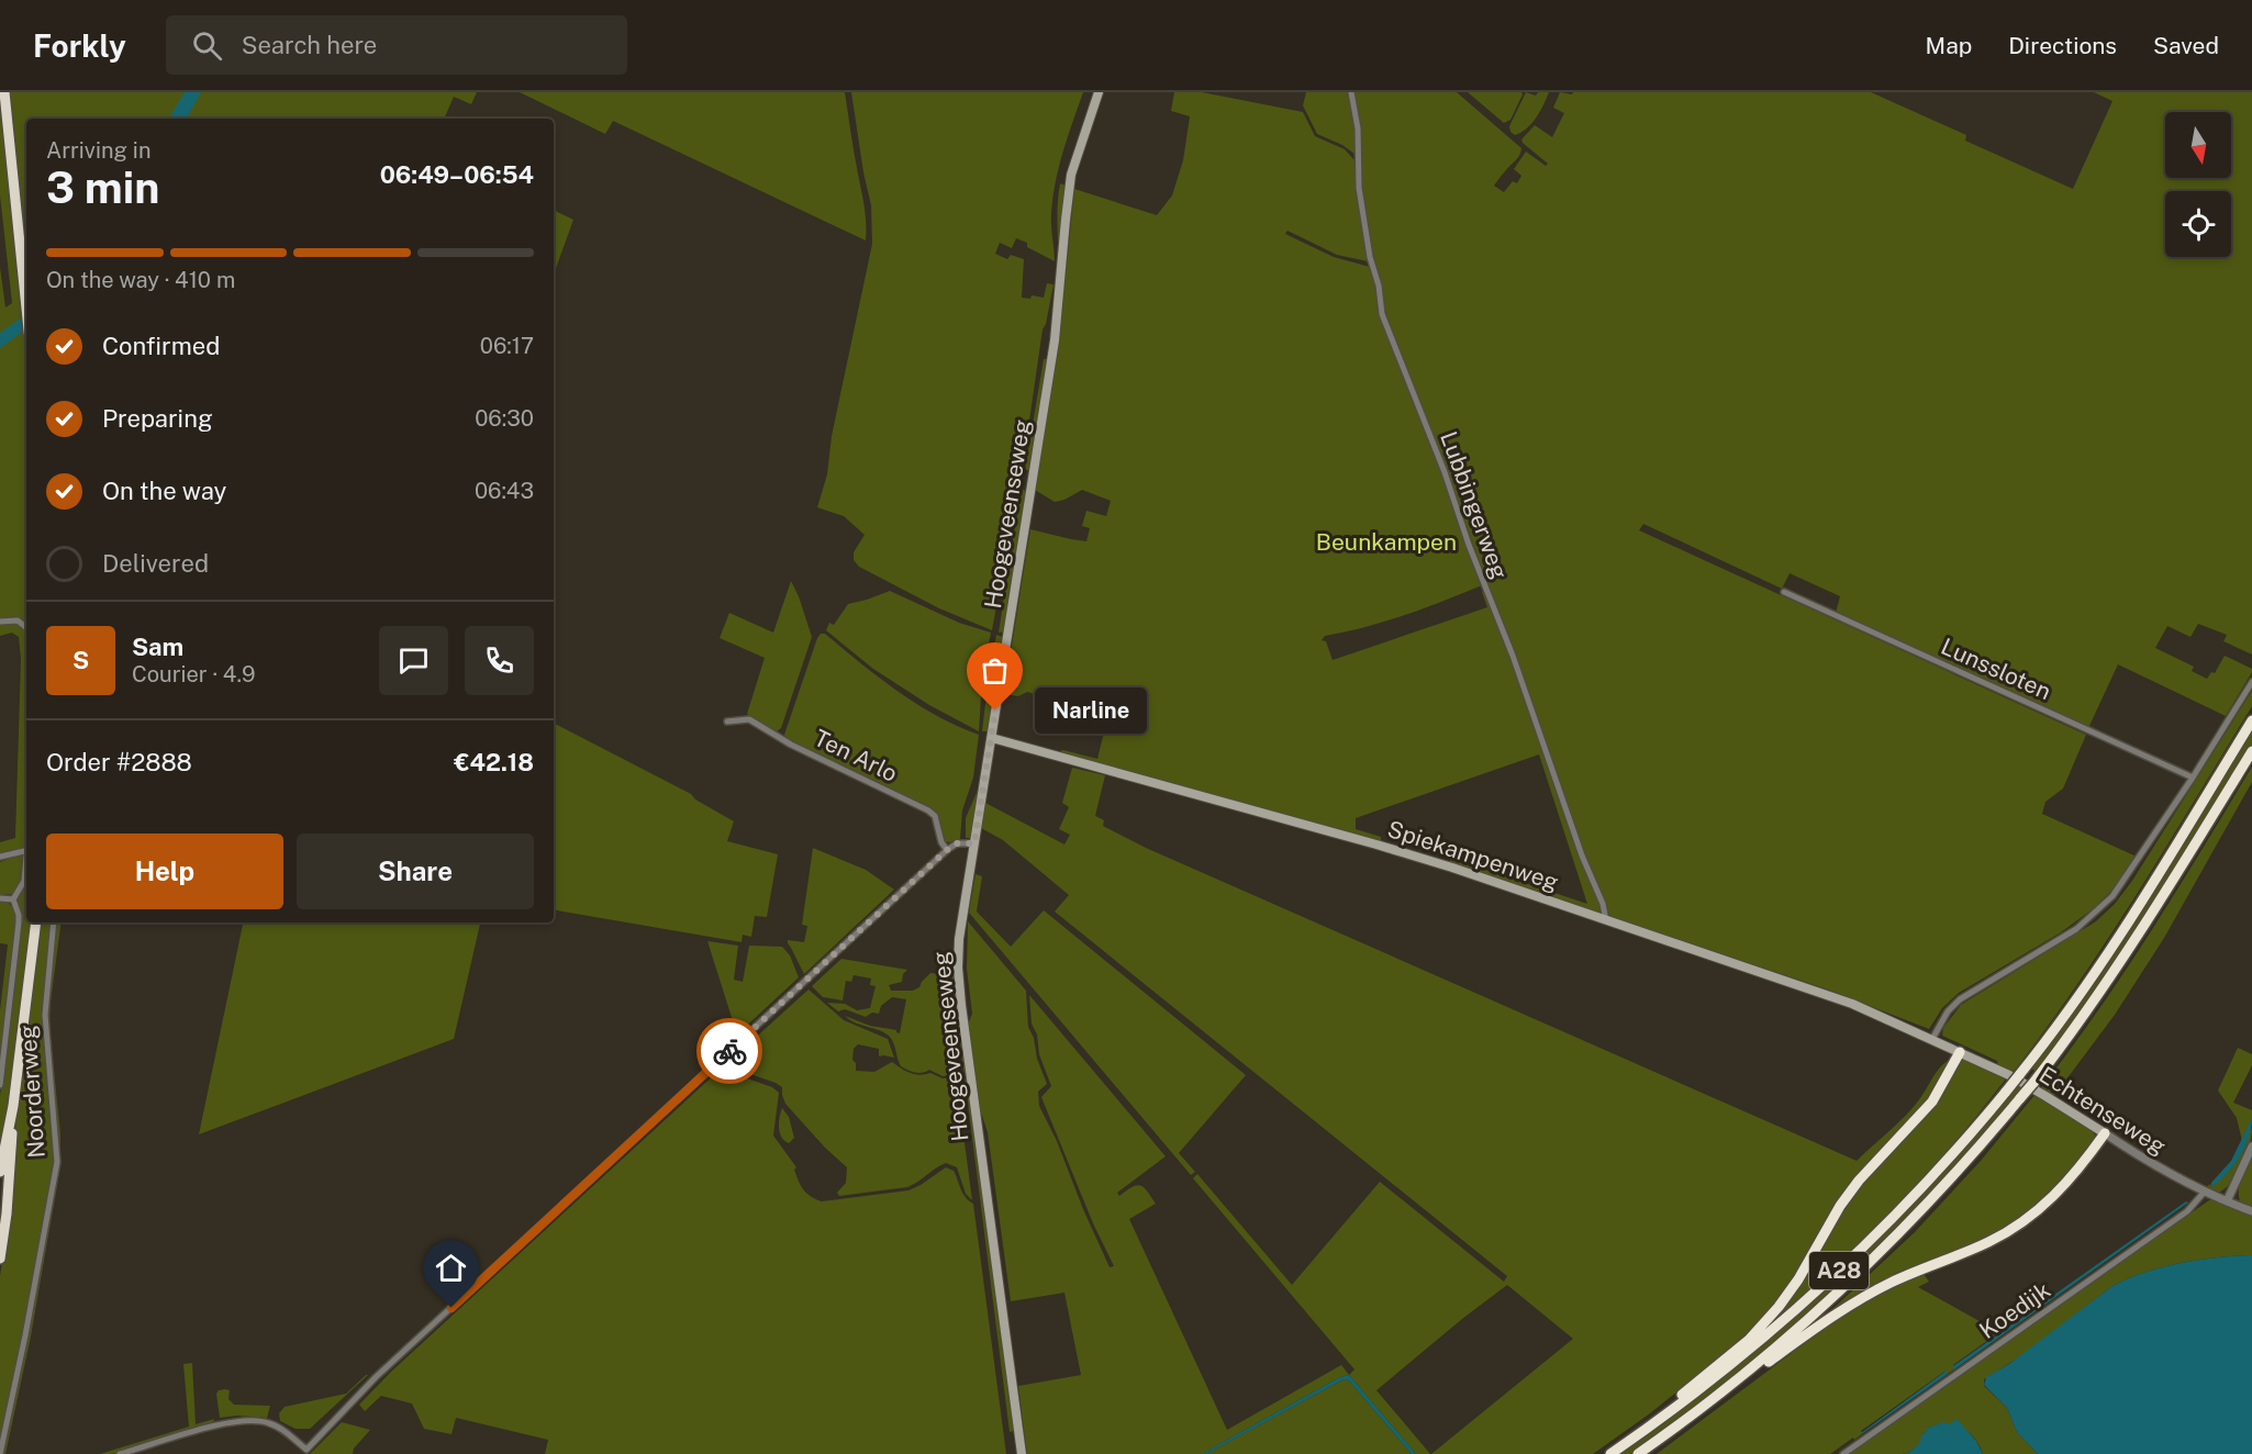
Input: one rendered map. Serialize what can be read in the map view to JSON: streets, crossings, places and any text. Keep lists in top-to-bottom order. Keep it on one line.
{"streets":{"highway":["A28"],"main road":["Hoogeveenseweg","Spiekampenweg","Echtenseweg"],"street":["Lubbingerweg","Lunssloten","Ten Arlo","Noorderweg","Koedijk"]},"crossings":[["Lubbingerweg","Spiekampenweg"],["Hoogeveenseweg","Spiekampenweg"],["Spiekampenweg","Echtenseweg"],["Echtenseweg","A28"],["Echtenseweg","Koedijk"]],"parks":["Beunkampen"],"places":["Narline"],"north":"bottom","page":{"header":"Forkly","search":"Search here","nav":["Map","Directions","Saved"],"heading":["3 min","Arriving in","06:49–06:54"],"panel":["Sam","Courier · 4.9","Order #2888","€42.18"],"bar":"On the way · 410 m","list":[["Confirmed","06:17"],["Preparing","06:30"],["On the way","06:43"],"Delivered"],"round":"S","bubble":"Narline","buttons":["Help","Share"]}}
